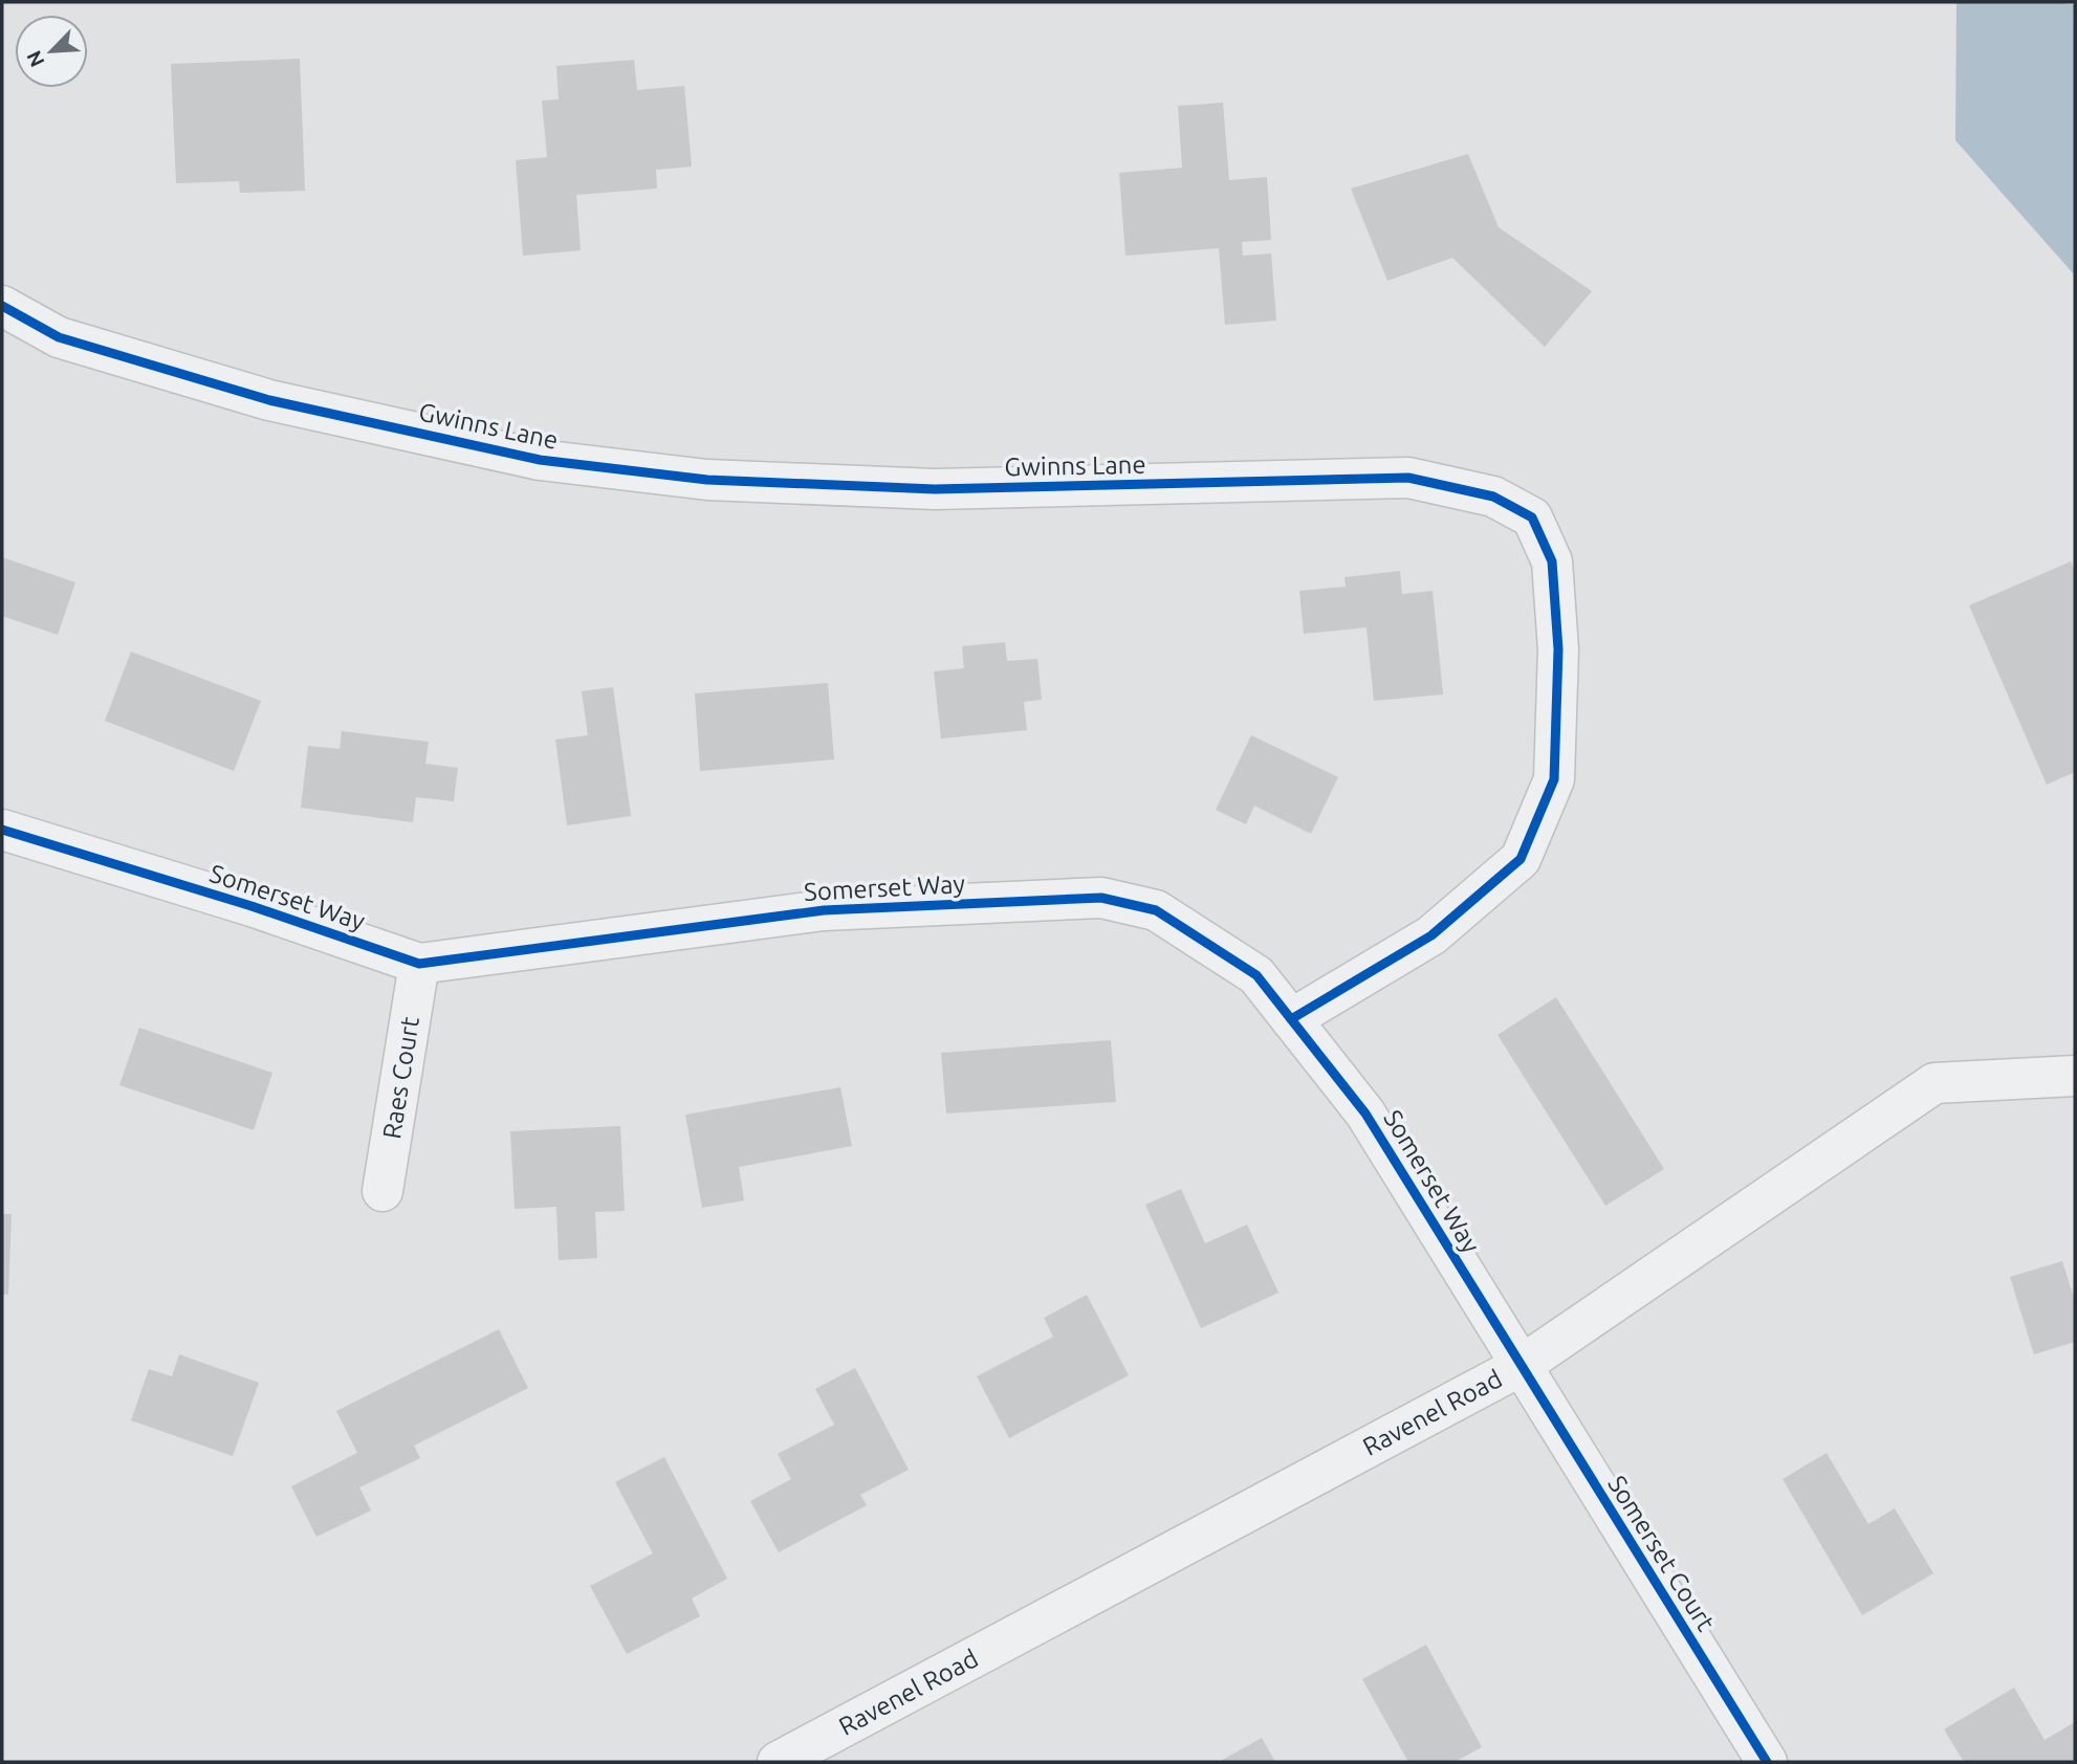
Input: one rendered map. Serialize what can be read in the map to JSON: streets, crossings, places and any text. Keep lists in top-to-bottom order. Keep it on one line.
{"streets":{"street":["Gwinns Lane","Somerset Way","Raes Court","Ravenel Road","Somerset Court"]},"crossings":[["Gwinns Lane","Somerset Way"],["Somerset Way","Raes Court"],["Somerset Way","Ravenel Road"],["Somerset Way","Somerset Court"],["Ravenel Road","Somerset Court"]],"north":"bottom left"}
